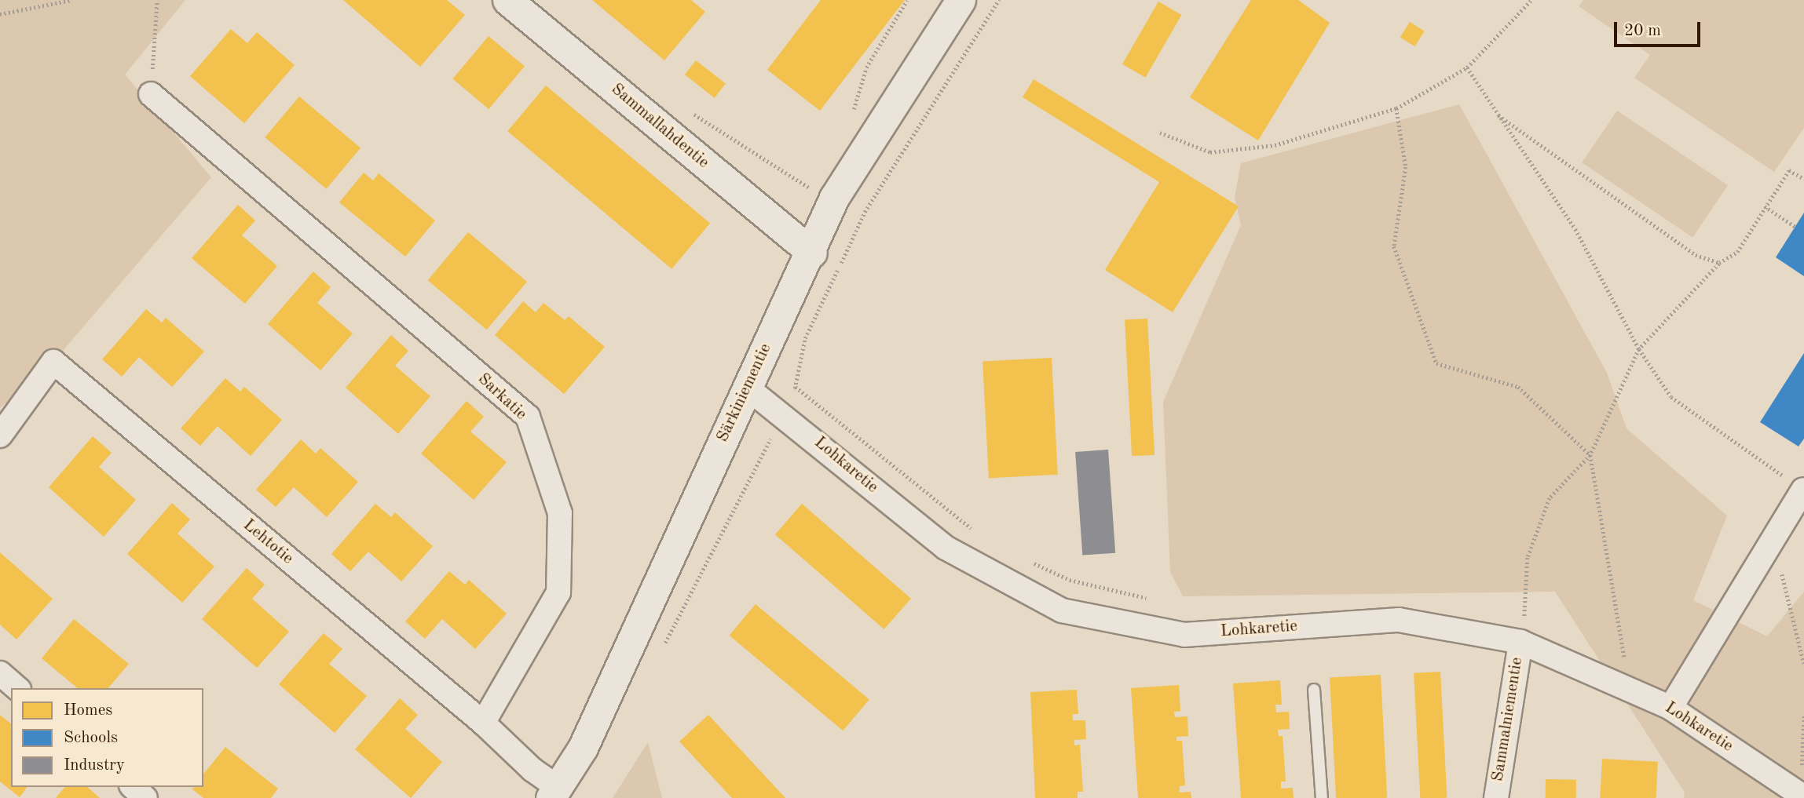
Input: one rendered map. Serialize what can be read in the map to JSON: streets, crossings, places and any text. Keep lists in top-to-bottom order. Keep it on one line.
{"streets":{"street":["Sammallahdentie","Särkiniementie","Sarkatie","Lohkaretie","Lehtotie","Sammalniementie"]},"crossings":[["Sammallahdentie","Särkiniementie"],["Särkiniementie","Lohkaretie"],["Sarkatie","Lehtotie"],["Lohkaretie","Sammalniementie"]],"legend":["Homes","Schools","Industry"],"scale_bar":"20 m"}
